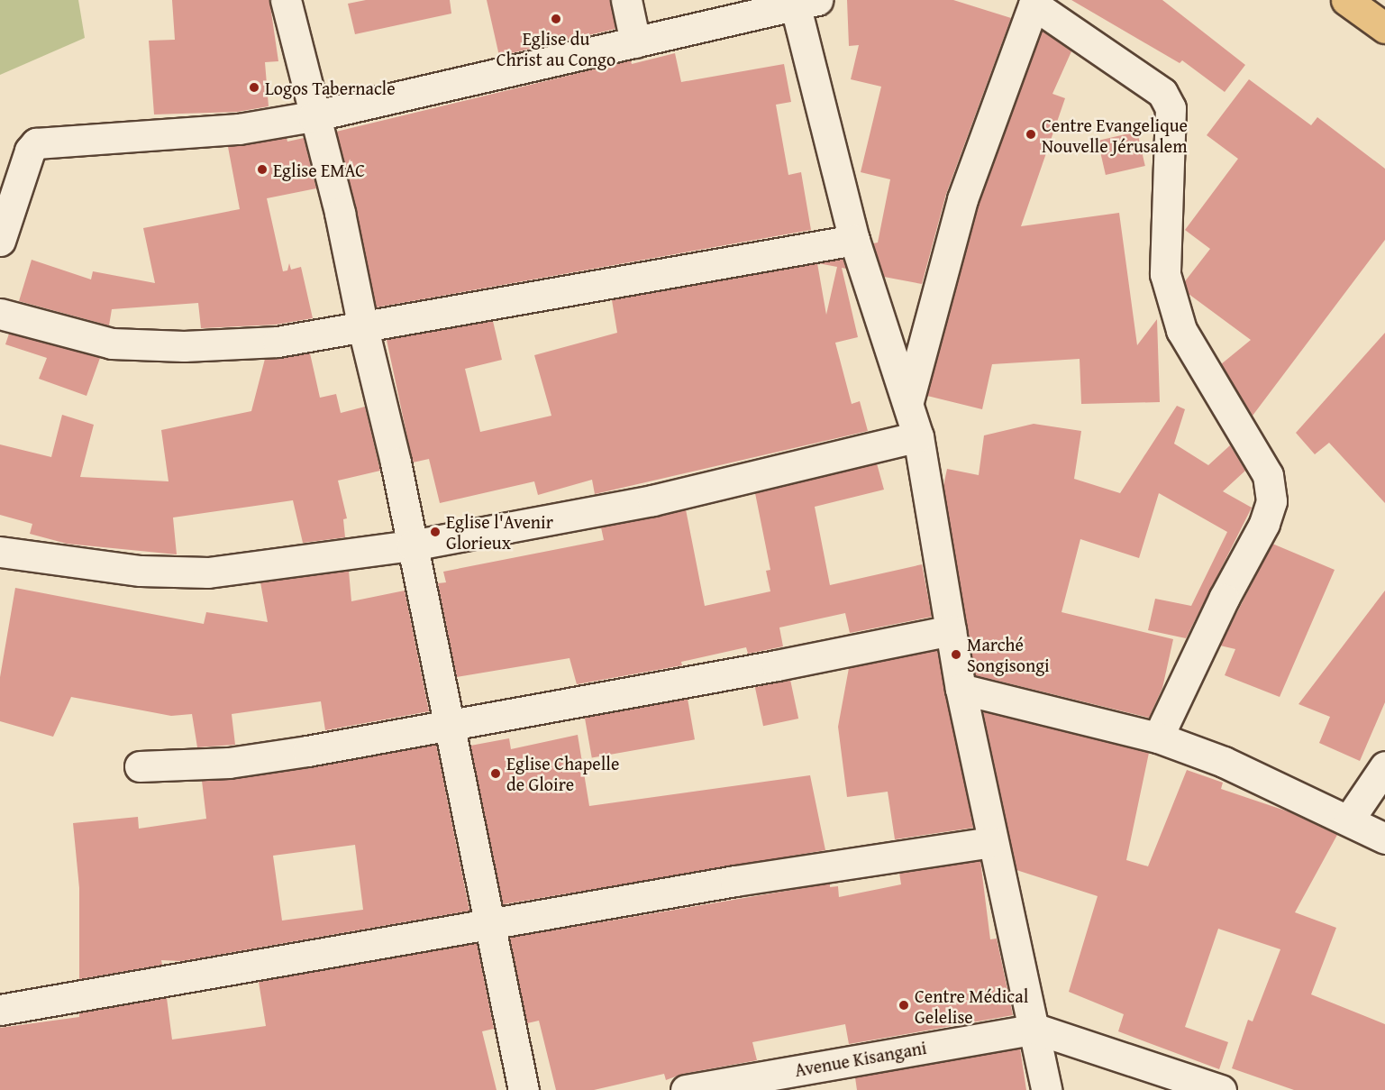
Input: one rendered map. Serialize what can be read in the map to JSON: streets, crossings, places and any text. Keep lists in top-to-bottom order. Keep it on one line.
{"streets":{"street":["Avenue Kisangani"]},"places":["Eglise du Christ au Congo","Logos Tabernacle","Centre Evangelique Nouvelle Jérusalem","Eglise EMAC","Eglise l'Avenir Glorieux","Marché Songisongi","Eglise Chapelle de Gloire","Centre Médical Gelelise"]}
